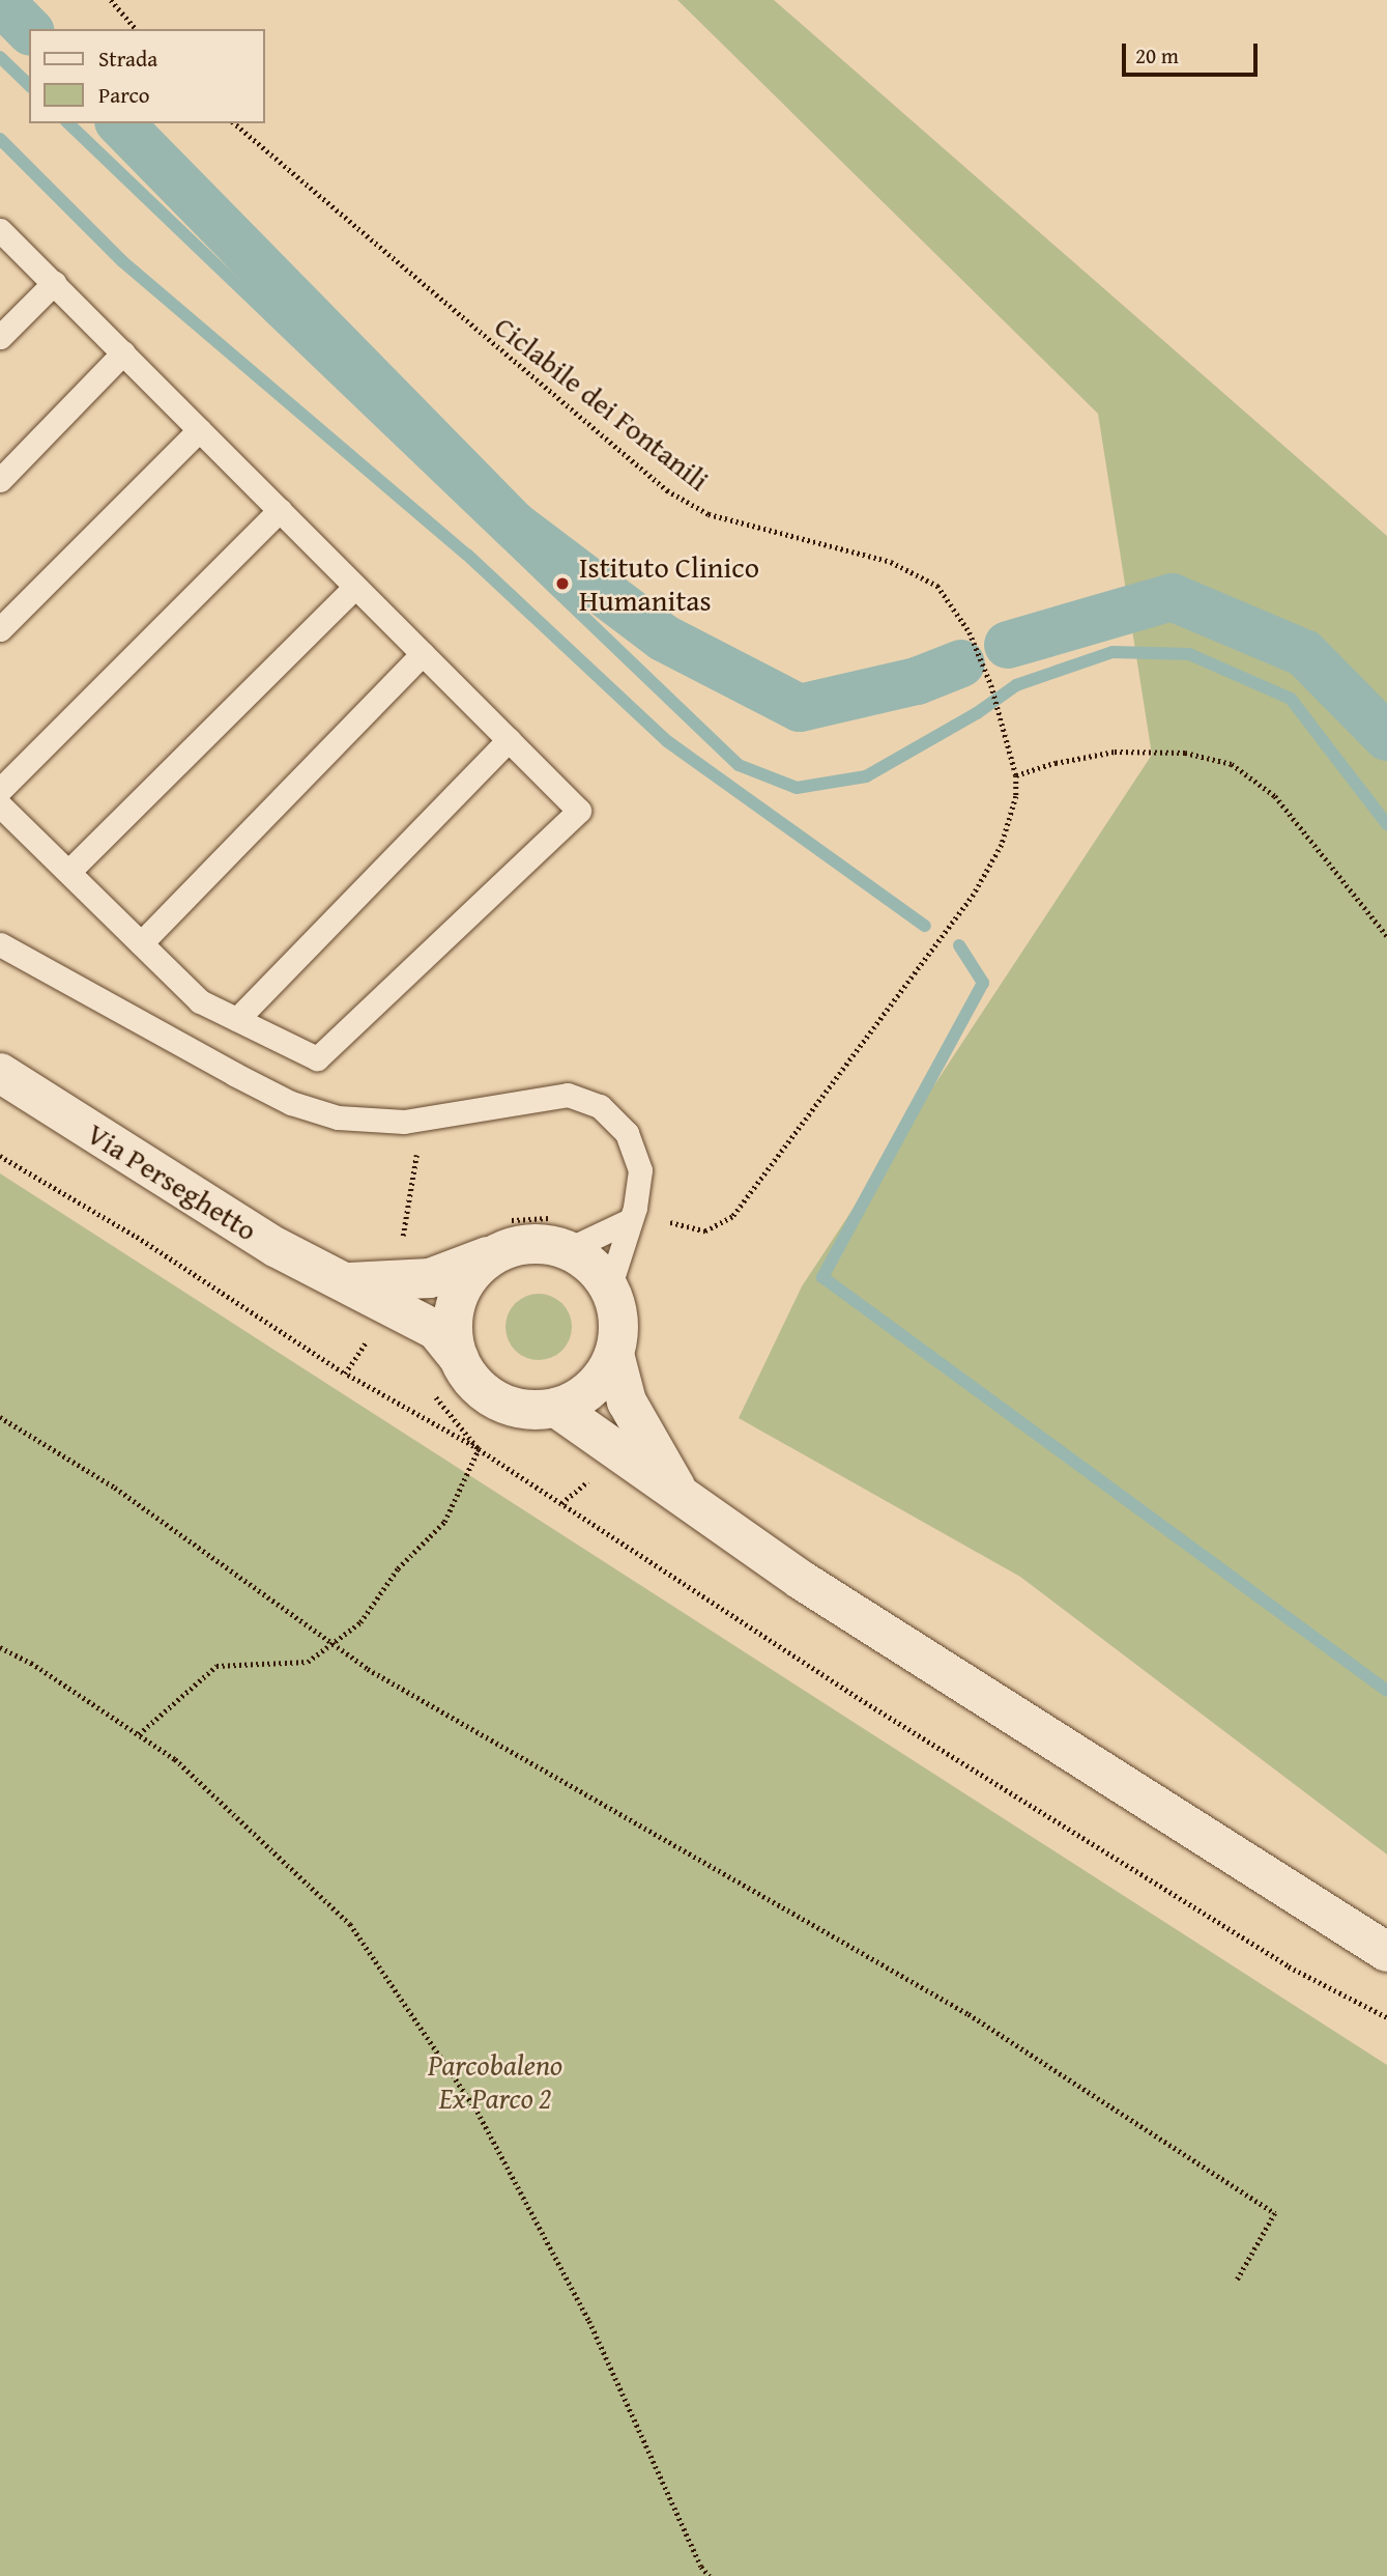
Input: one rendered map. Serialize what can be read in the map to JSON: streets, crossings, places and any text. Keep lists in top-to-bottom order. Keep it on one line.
{"streets":{"street":["Via Perseghetto"],"path":["Ciclabile dei Fontanili"]},"parks":["Parcobaleno Ex Parco 2"],"places":["Istituto Clinico Humanitas"],"legend":["Strada","Parco"],"scale_bar":"20 m"}
